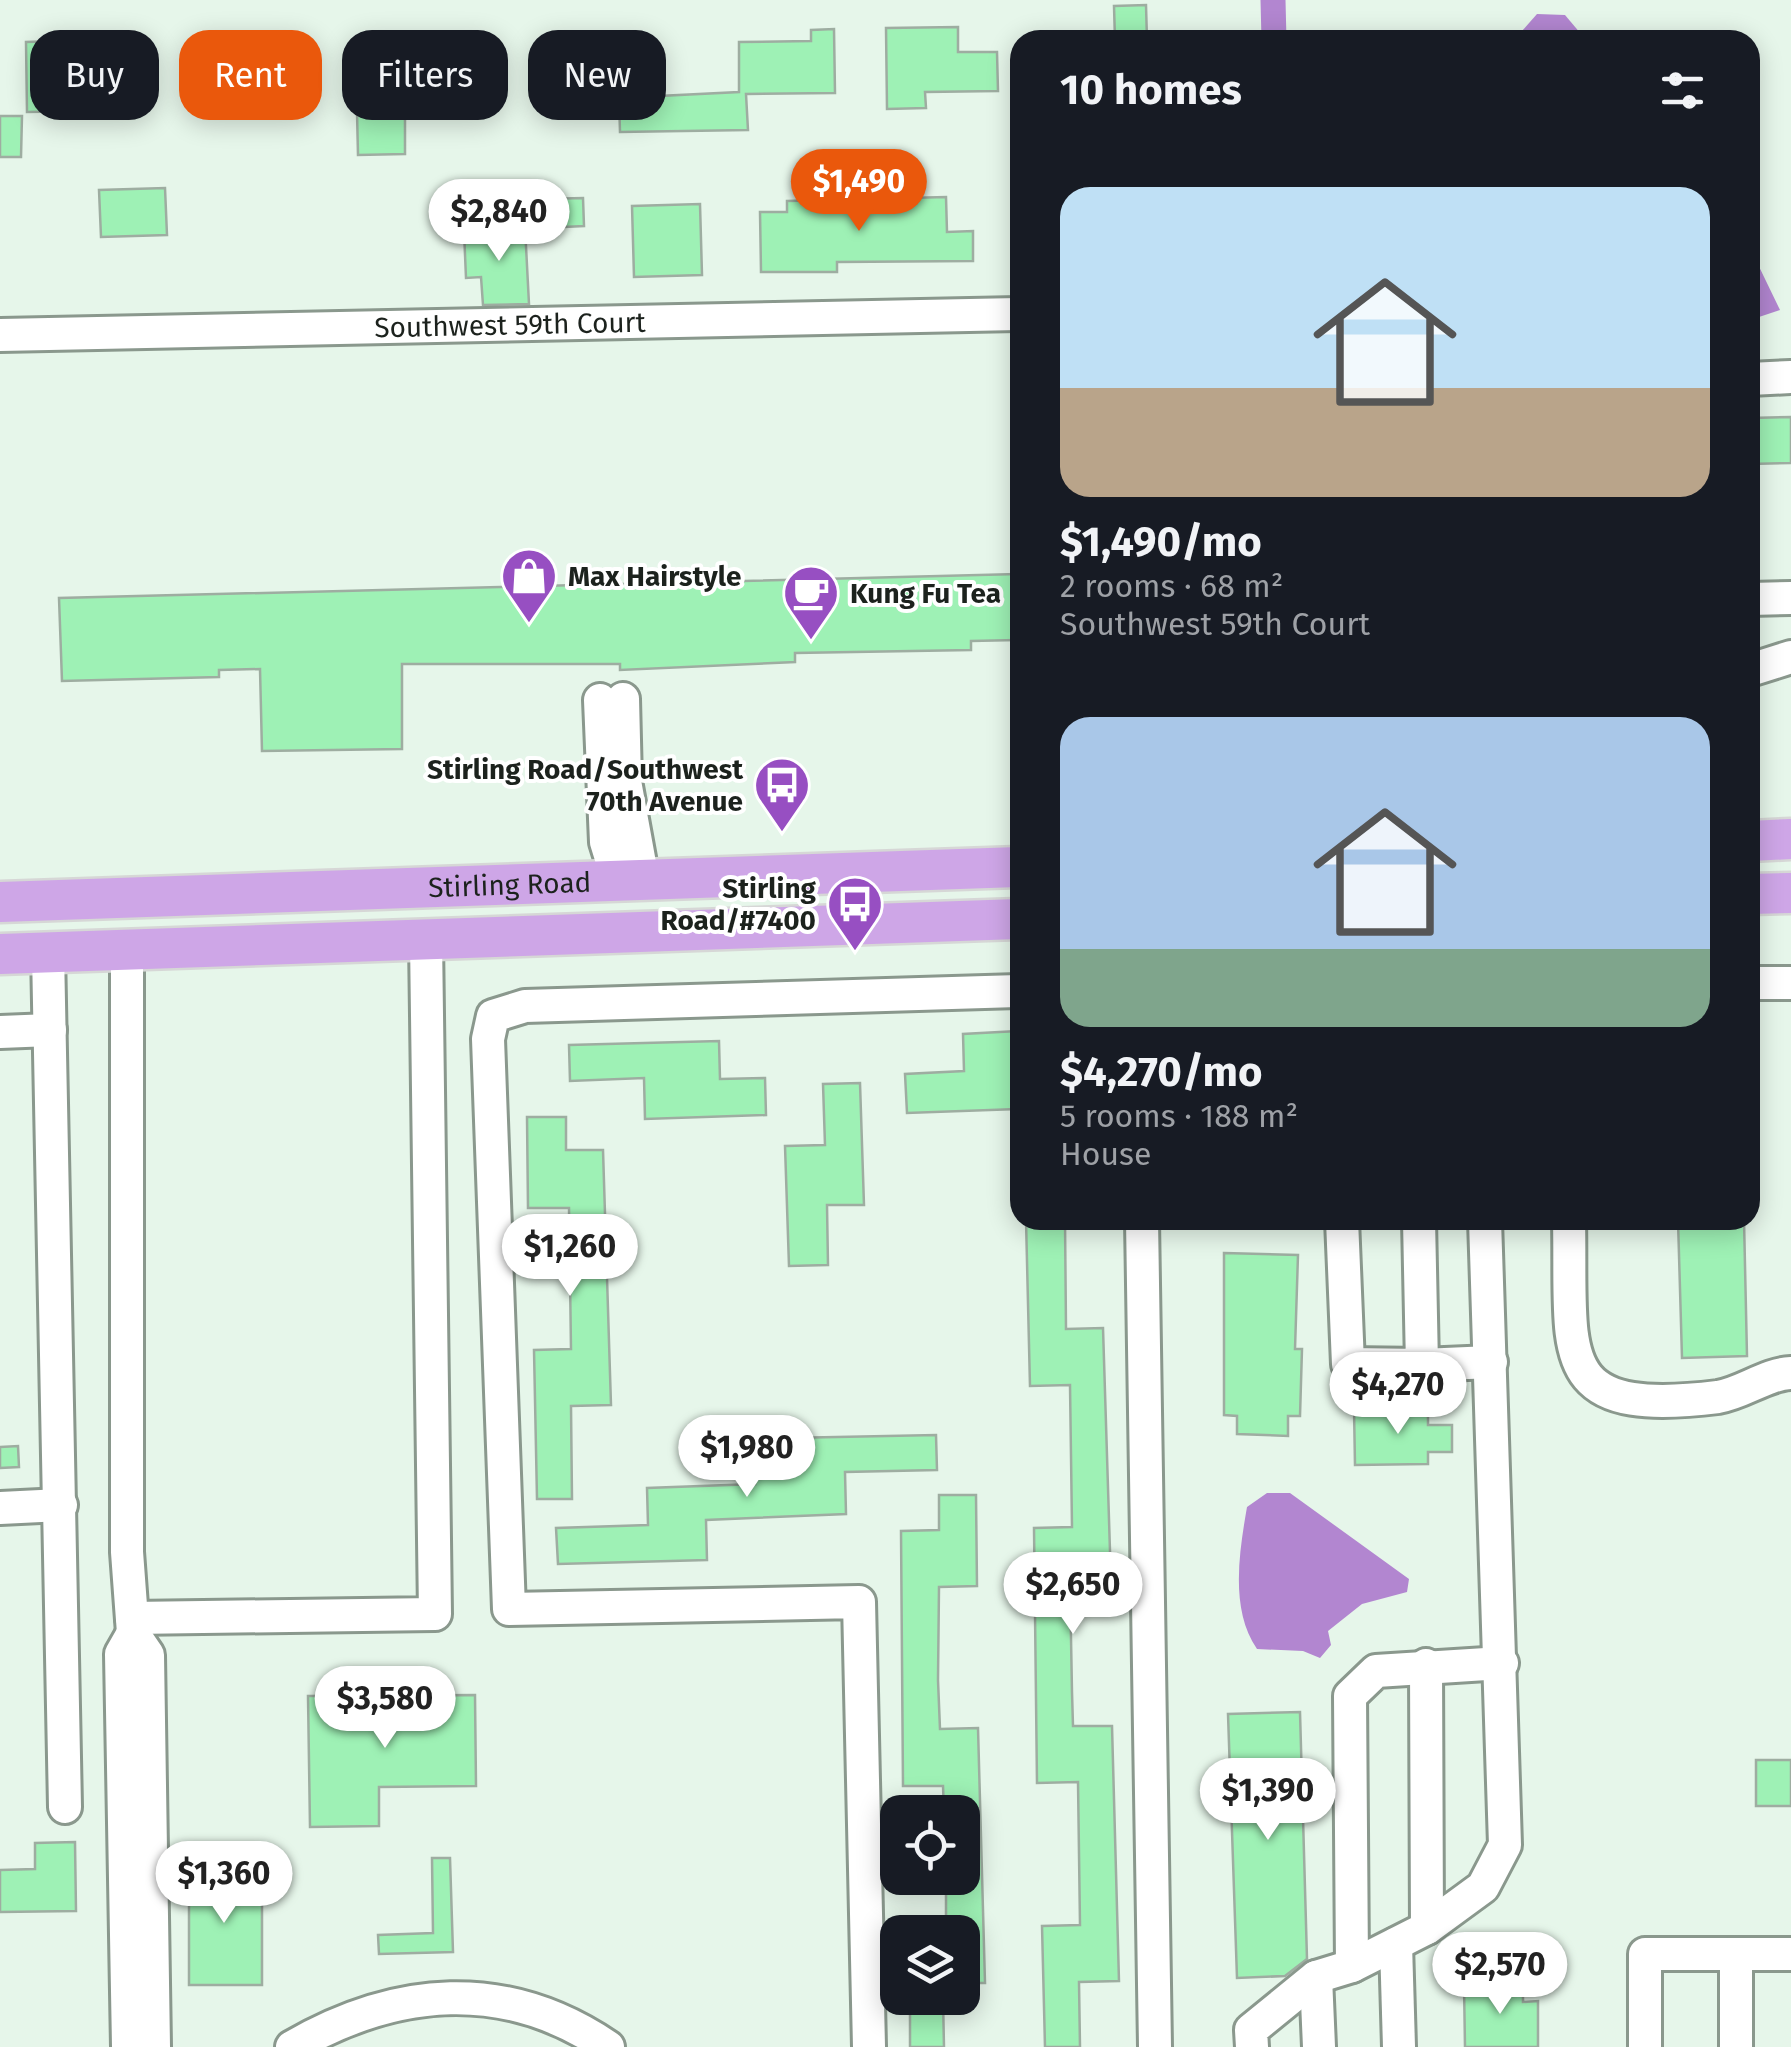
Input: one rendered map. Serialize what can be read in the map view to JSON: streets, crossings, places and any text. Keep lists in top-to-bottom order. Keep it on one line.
{"streets":{"main road":["Stirling Road"],"street":["Southwest 59th Court"]},"places":{"shop":["Max Hairstyle"],"cafe":["Kung Fu Tea"],"bus stop":["Stirling Road/Southwest 70th Avenue","Stirling Road/#7400"]},"page":{"chip":["Buy","Rent","Filters","New"],"heading":"10 homes","price":["$1,490","$2,840","$1,260","$4,270","$1,980","$2,650","$3,580","$1,390","$1,360","$2,570"],"list":[{"name":"$1,490/mo","note":"2 rooms · 68 m² · Southwest 59th Court"},{"name":"$4,270/mo","note":"5 rooms · 188 m² · House"}]}}
